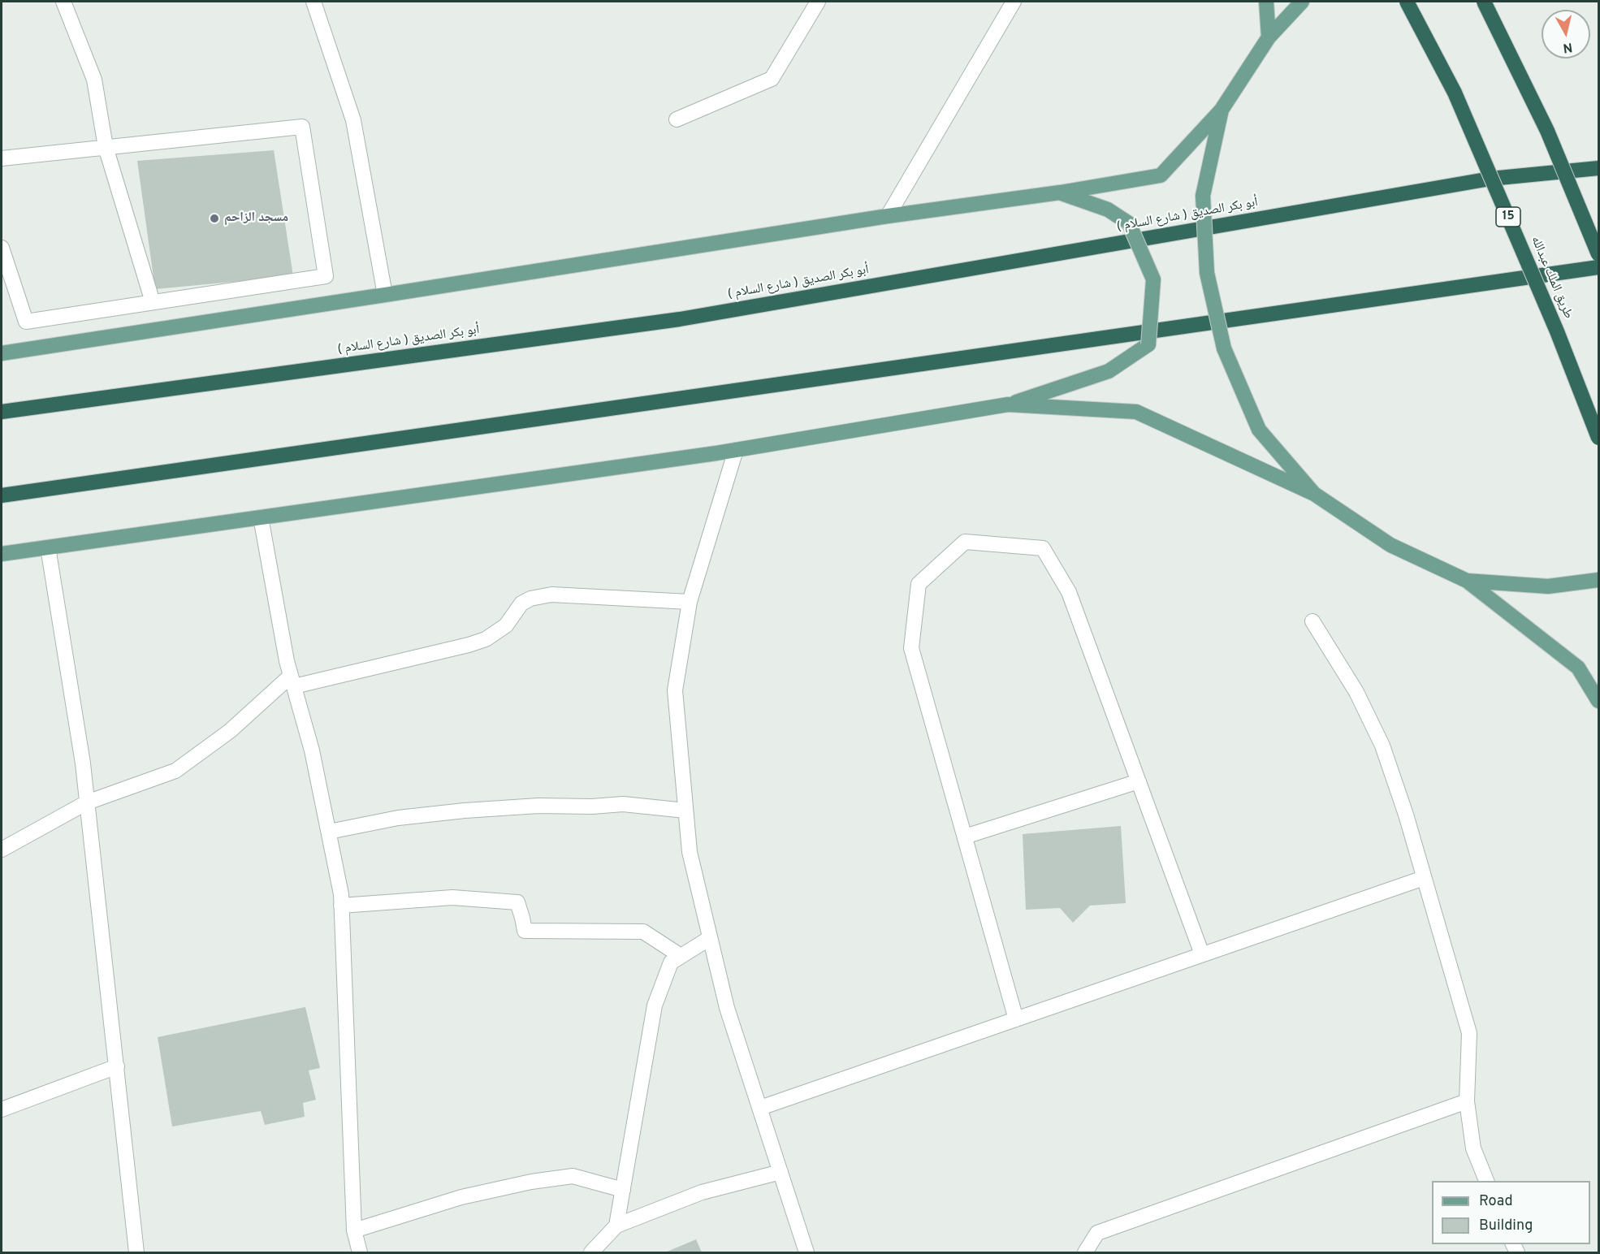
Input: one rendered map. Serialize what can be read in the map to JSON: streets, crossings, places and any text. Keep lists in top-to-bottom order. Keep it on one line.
{"streets":{"highway":["( شارع السلام ) أبو بكر الصديق","15","طريق الملك عبدالله"]},"places":["مسجد الزاحم"],"legend":["Road","Building"],"north":"bottom"}
